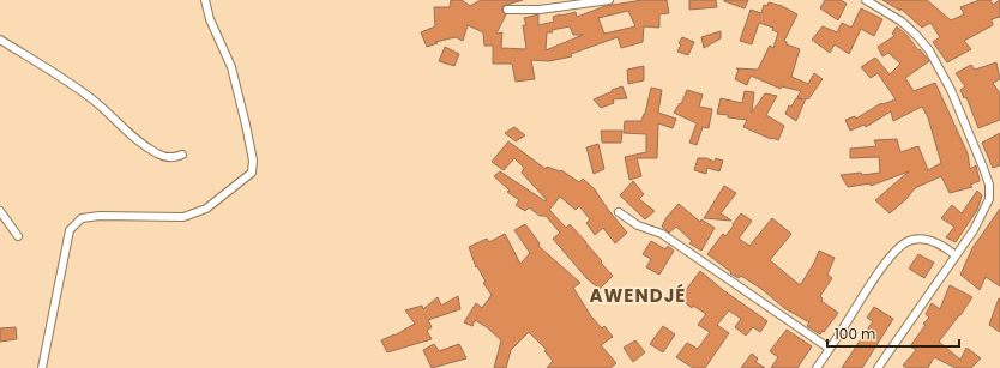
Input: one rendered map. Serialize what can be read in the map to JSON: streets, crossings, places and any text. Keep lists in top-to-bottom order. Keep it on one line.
{"districts":["AWENDJÉ"],"scale_bar":"100 m"}
